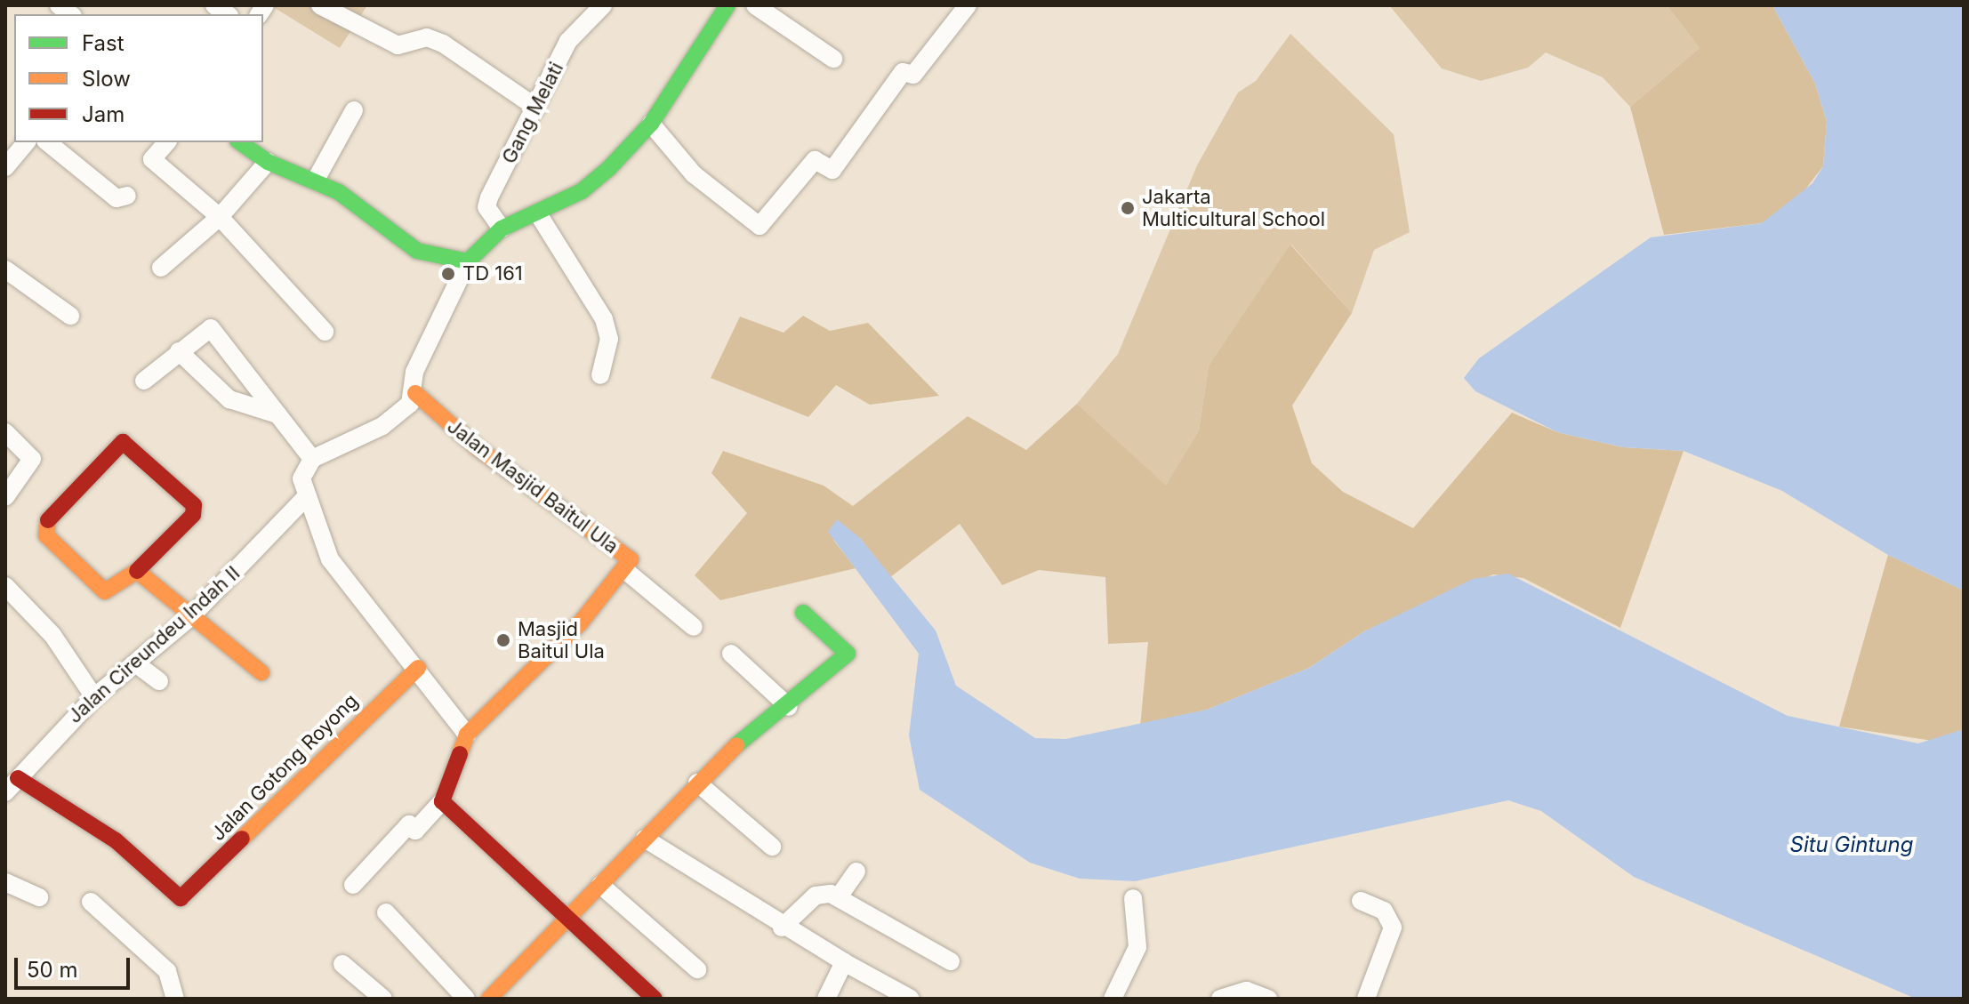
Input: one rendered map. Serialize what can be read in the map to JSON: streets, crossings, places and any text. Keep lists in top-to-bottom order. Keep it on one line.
{"streets":{"street":["Gang Melati","Jalan Masjid Baitul Ula","Jalan Cireundeu Indah II","Jalan Gotong Royong"]},"crossings":[["Jalan Cireundeu Indah II","Jalan Gotong Royong"]],"water":["Situ Gintung"],"places":["Jakarta Multicultural School","TD 161","Masjid Baitul Ula"],"legend":["Fast","Slow","Jam"],"scale_bar":"50 m"}
